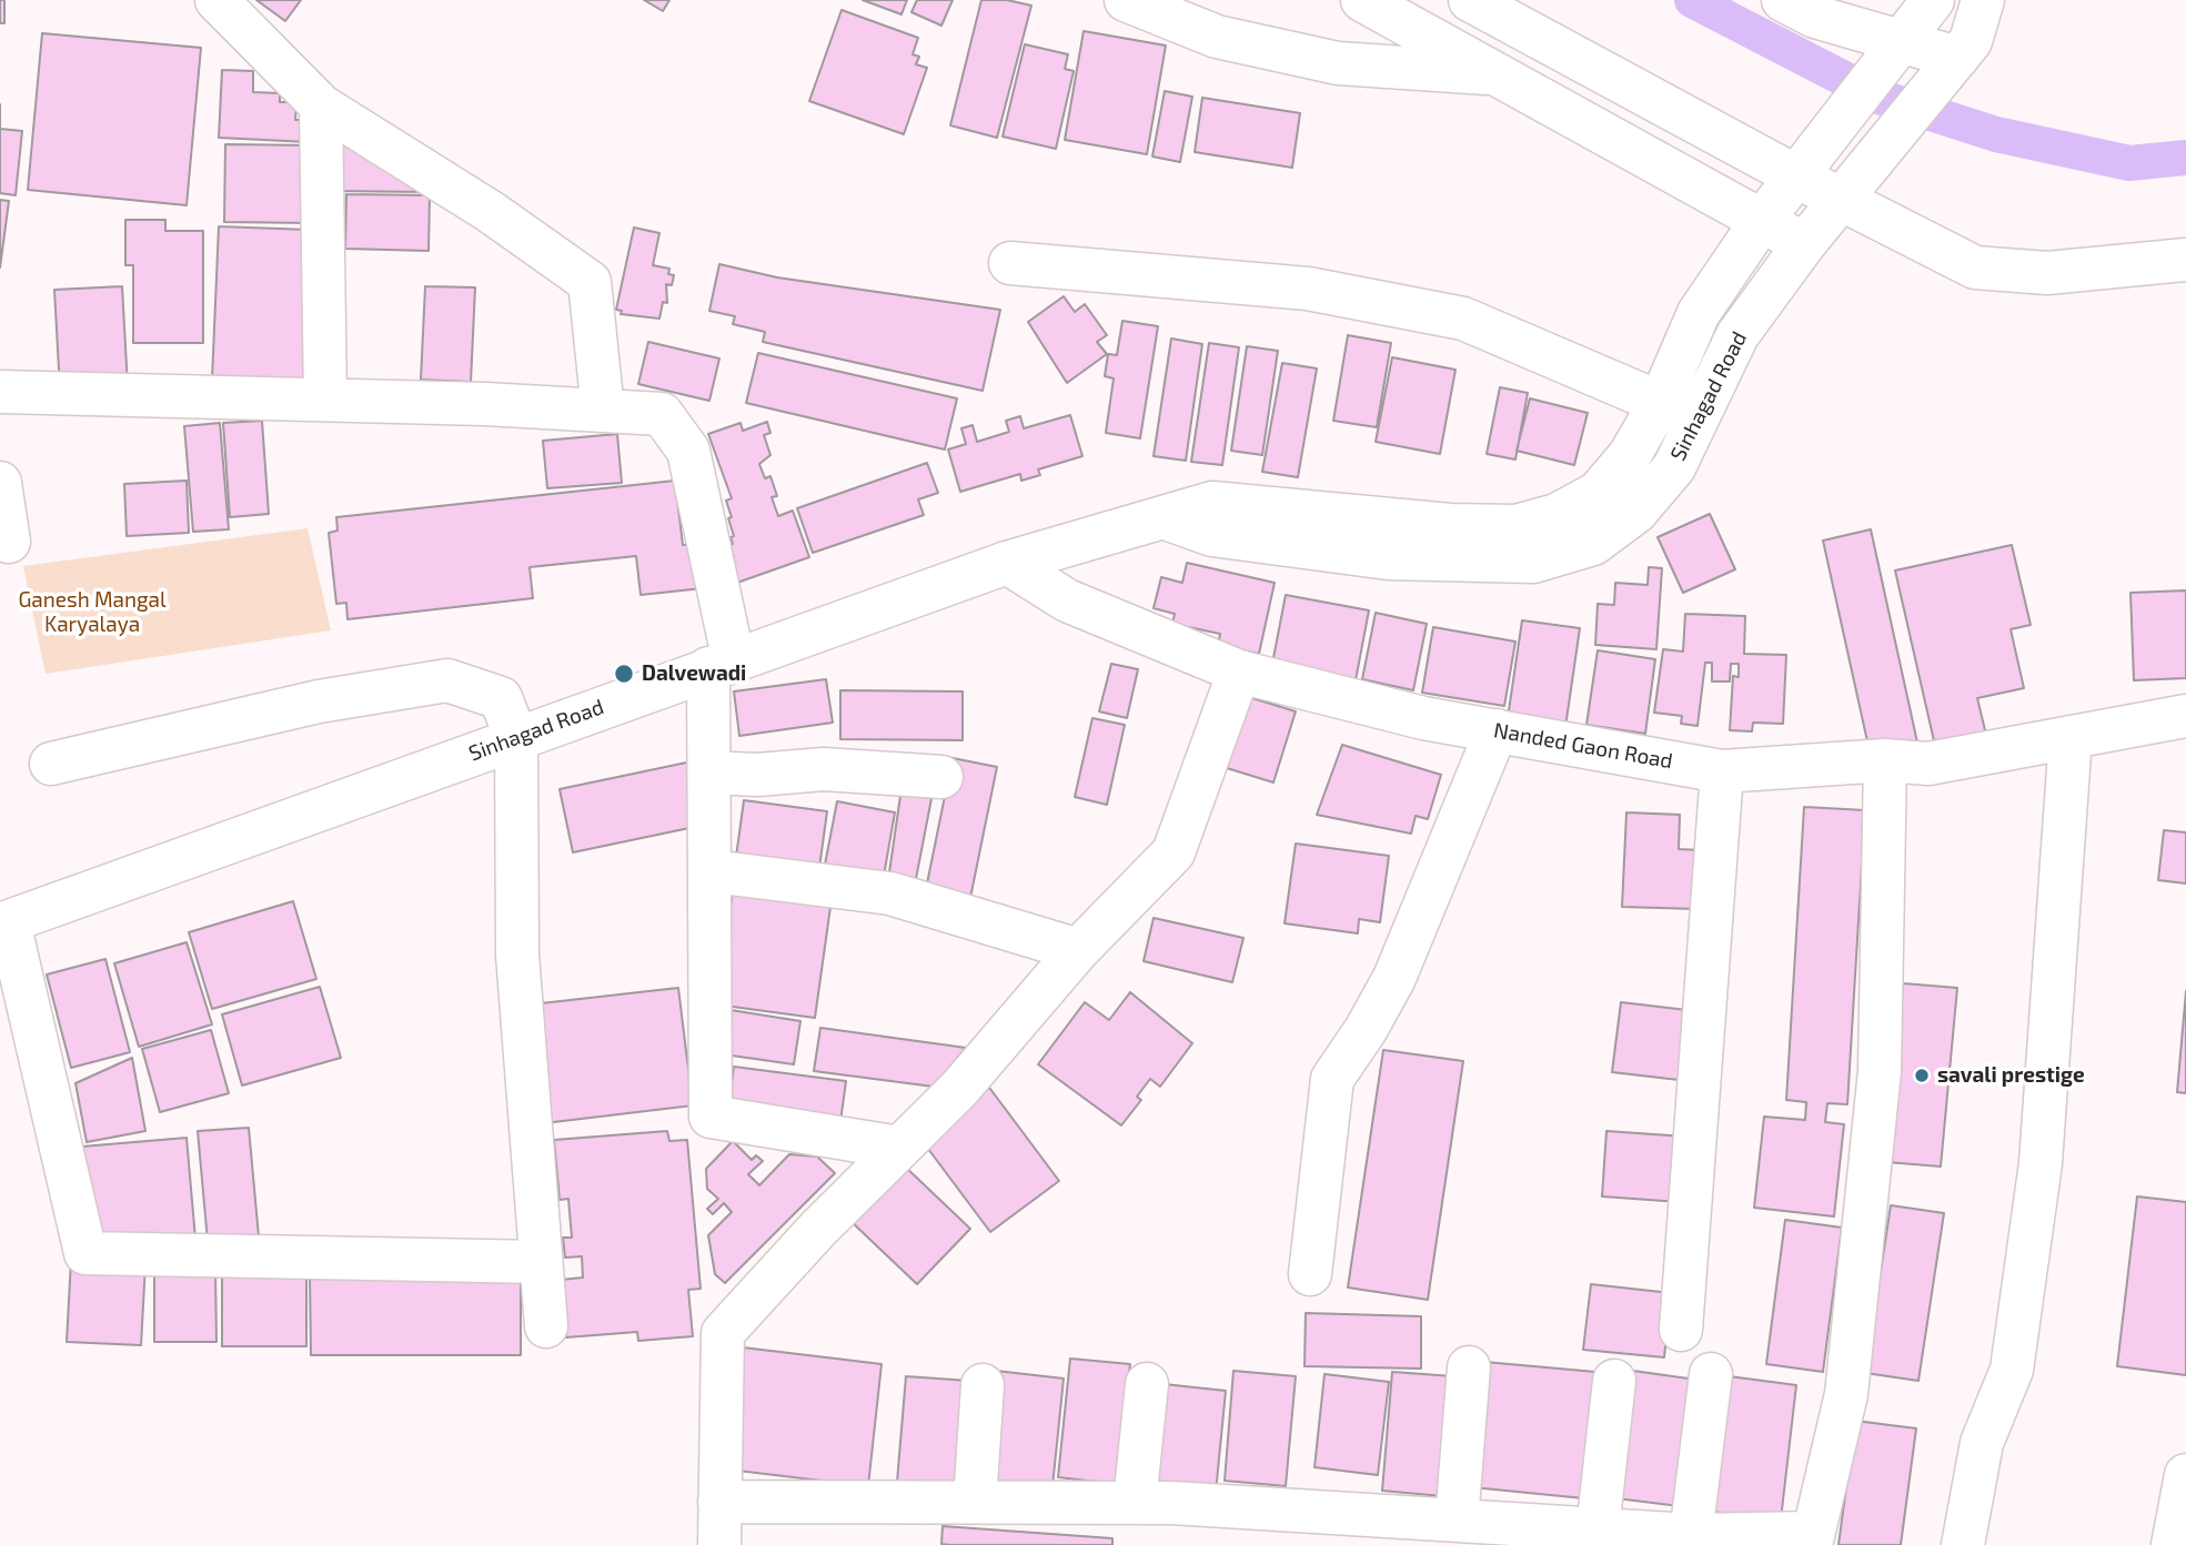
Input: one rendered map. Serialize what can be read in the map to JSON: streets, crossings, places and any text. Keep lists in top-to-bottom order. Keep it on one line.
{"streets":{"street":["Sinhagad Road","Nanded Gaon Road"]},"crossings":[["Sinhagad Road","Nanded Gaon Road"]],"parks":["Ganesh Mangal Karyalaya"],"places":["Dalvewadi","savali prestige"]}
